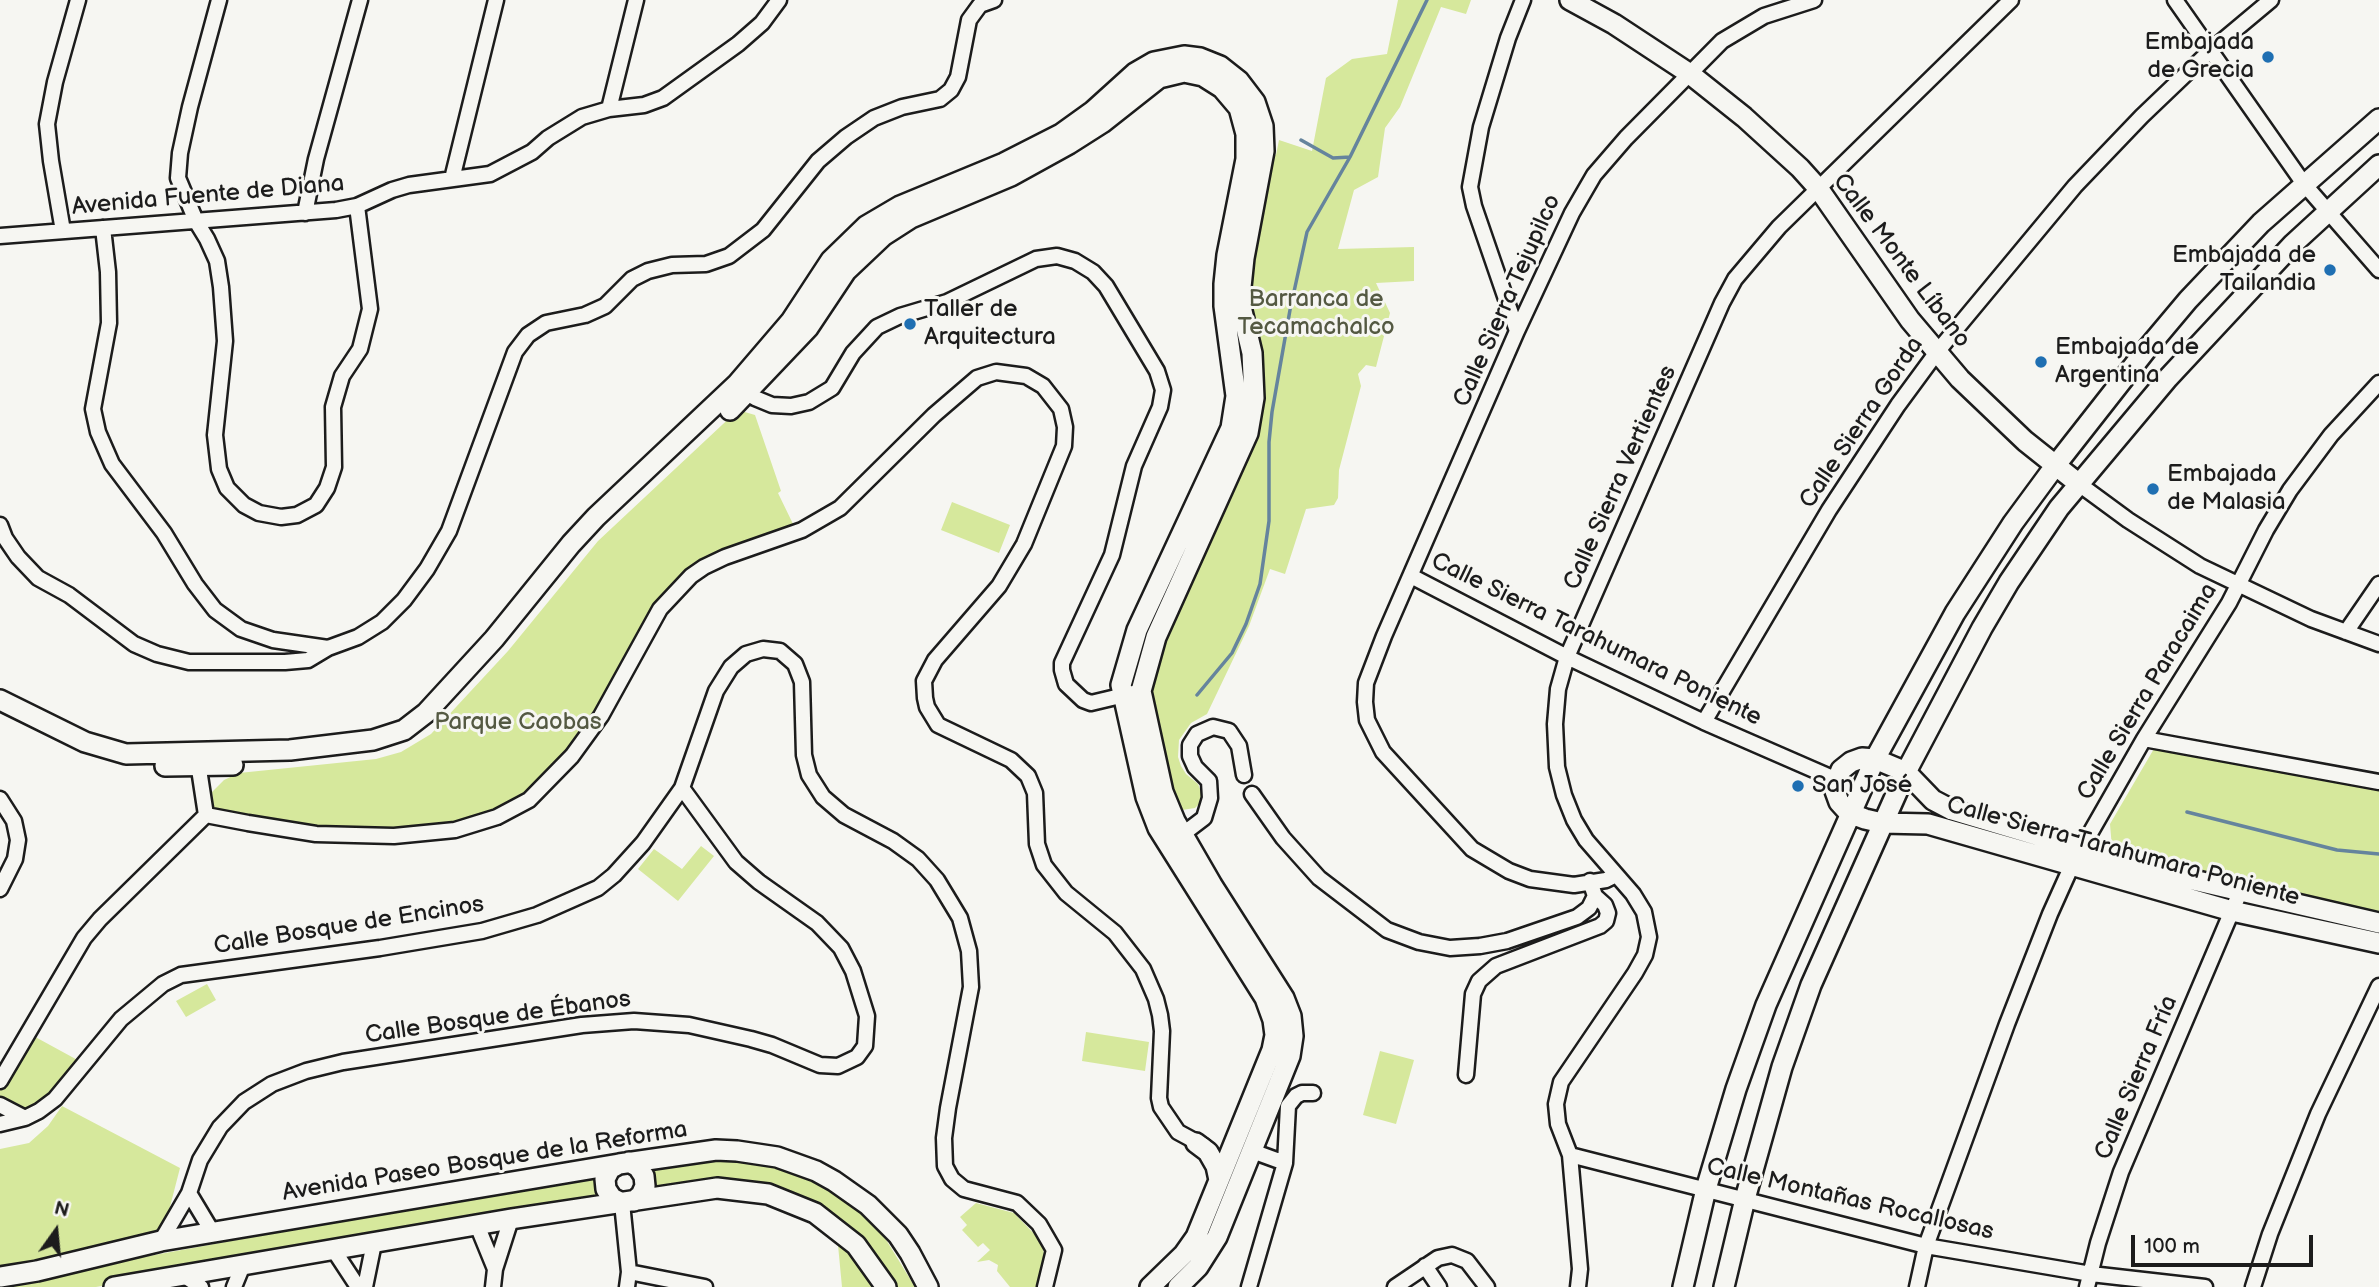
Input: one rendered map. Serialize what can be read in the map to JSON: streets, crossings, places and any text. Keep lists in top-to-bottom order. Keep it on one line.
{"streets":{"street":["Avenida Fuente de Diana","Calle Monte Líbano","Calle Sierra Tejupilco","Calle Sierra Gorda","Calle Sierra Vertientes","Calle Sierra Tarahumara Poniente","Calle Sierra Paracaima","Calle Bosque de Encinos","Calle Bosque de Ébanos","Calle Sierra Fría","Avenida Paseo Bosque de la Reforma","Calle Montañas Rocallosas"]},"crossings":[["Calle Monte Líbano","Calle Sierra Tejupilco"],["Calle Monte Líbano","Calle Sierra Gorda"],["Calle Monte Líbano","Calle Sierra Vertientes"],["Calle Monte Líbano","Calle Sierra Paracaima"],["Calle Sierra Tejupilco","Calle Sierra Vertientes"],["Calle Sierra Tejupilco","Calle Sierra Tarahumara Poniente"],["Calle Sierra Gorda","Calle Sierra Tarahumara Poniente"],["Calle Sierra Vertientes","Calle Sierra Tarahumara Poniente"],["Calle Sierra Vertientes","Calle Montañas Rocallosas"],["Calle Sierra Tarahumara Poniente","Calle Sierra Paracaima"],["Calle Sierra Tarahumara Poniente","Calle Sierra Fría"],["Calle Sierra Paracaima","Calle Montañas Rocallosas"],["Calle Bosque de Encinos","Calle Bosque de Ébanos"],["Calle Bosque de Ébanos","Avenida Paseo Bosque de la Reforma"],["Calle Sierra Fría","Calle Montañas Rocallosas"]],"parks":["Barranca de Tecamachalco","Parque Caobas"],"places":["Embajada de Grecia","Embajada de Tailandia","Taller de Arquitectura","Embajada de Argentina","Embajada de Malasia","San José"],"scale_bar":"100 m","north":"top"}
